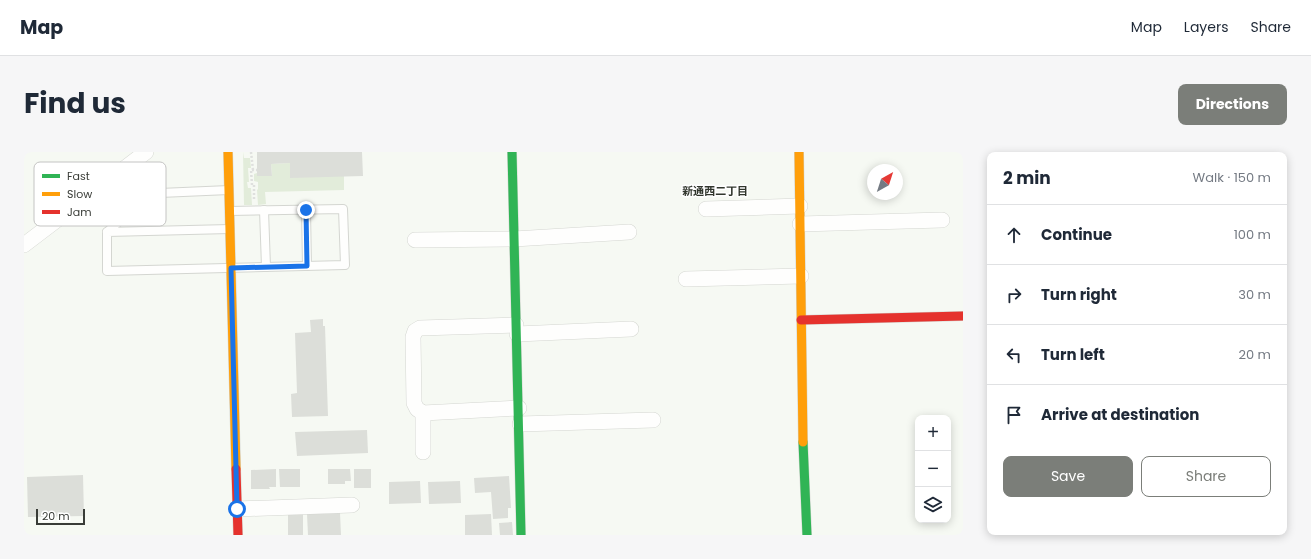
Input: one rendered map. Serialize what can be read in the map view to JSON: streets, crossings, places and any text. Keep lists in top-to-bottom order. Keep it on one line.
{"districts":["新通西二丁目"],"legend":["Fast","Slow","Jam"],"scale_bar":"20 m","north":"top right","page":{"header":"Map","nav":["Map","Layers","Share"],"title":"Find us","buttons":["Directions",["Save","Share"]],"heading":["2 min","Walk · 150 m"],"list":[["Continue","100 m"],["Turn right","30 m"],["Turn left","20 m"],"Arrive at destination"],"map_buttons":["+","−"],"scale":"20 m"}}
